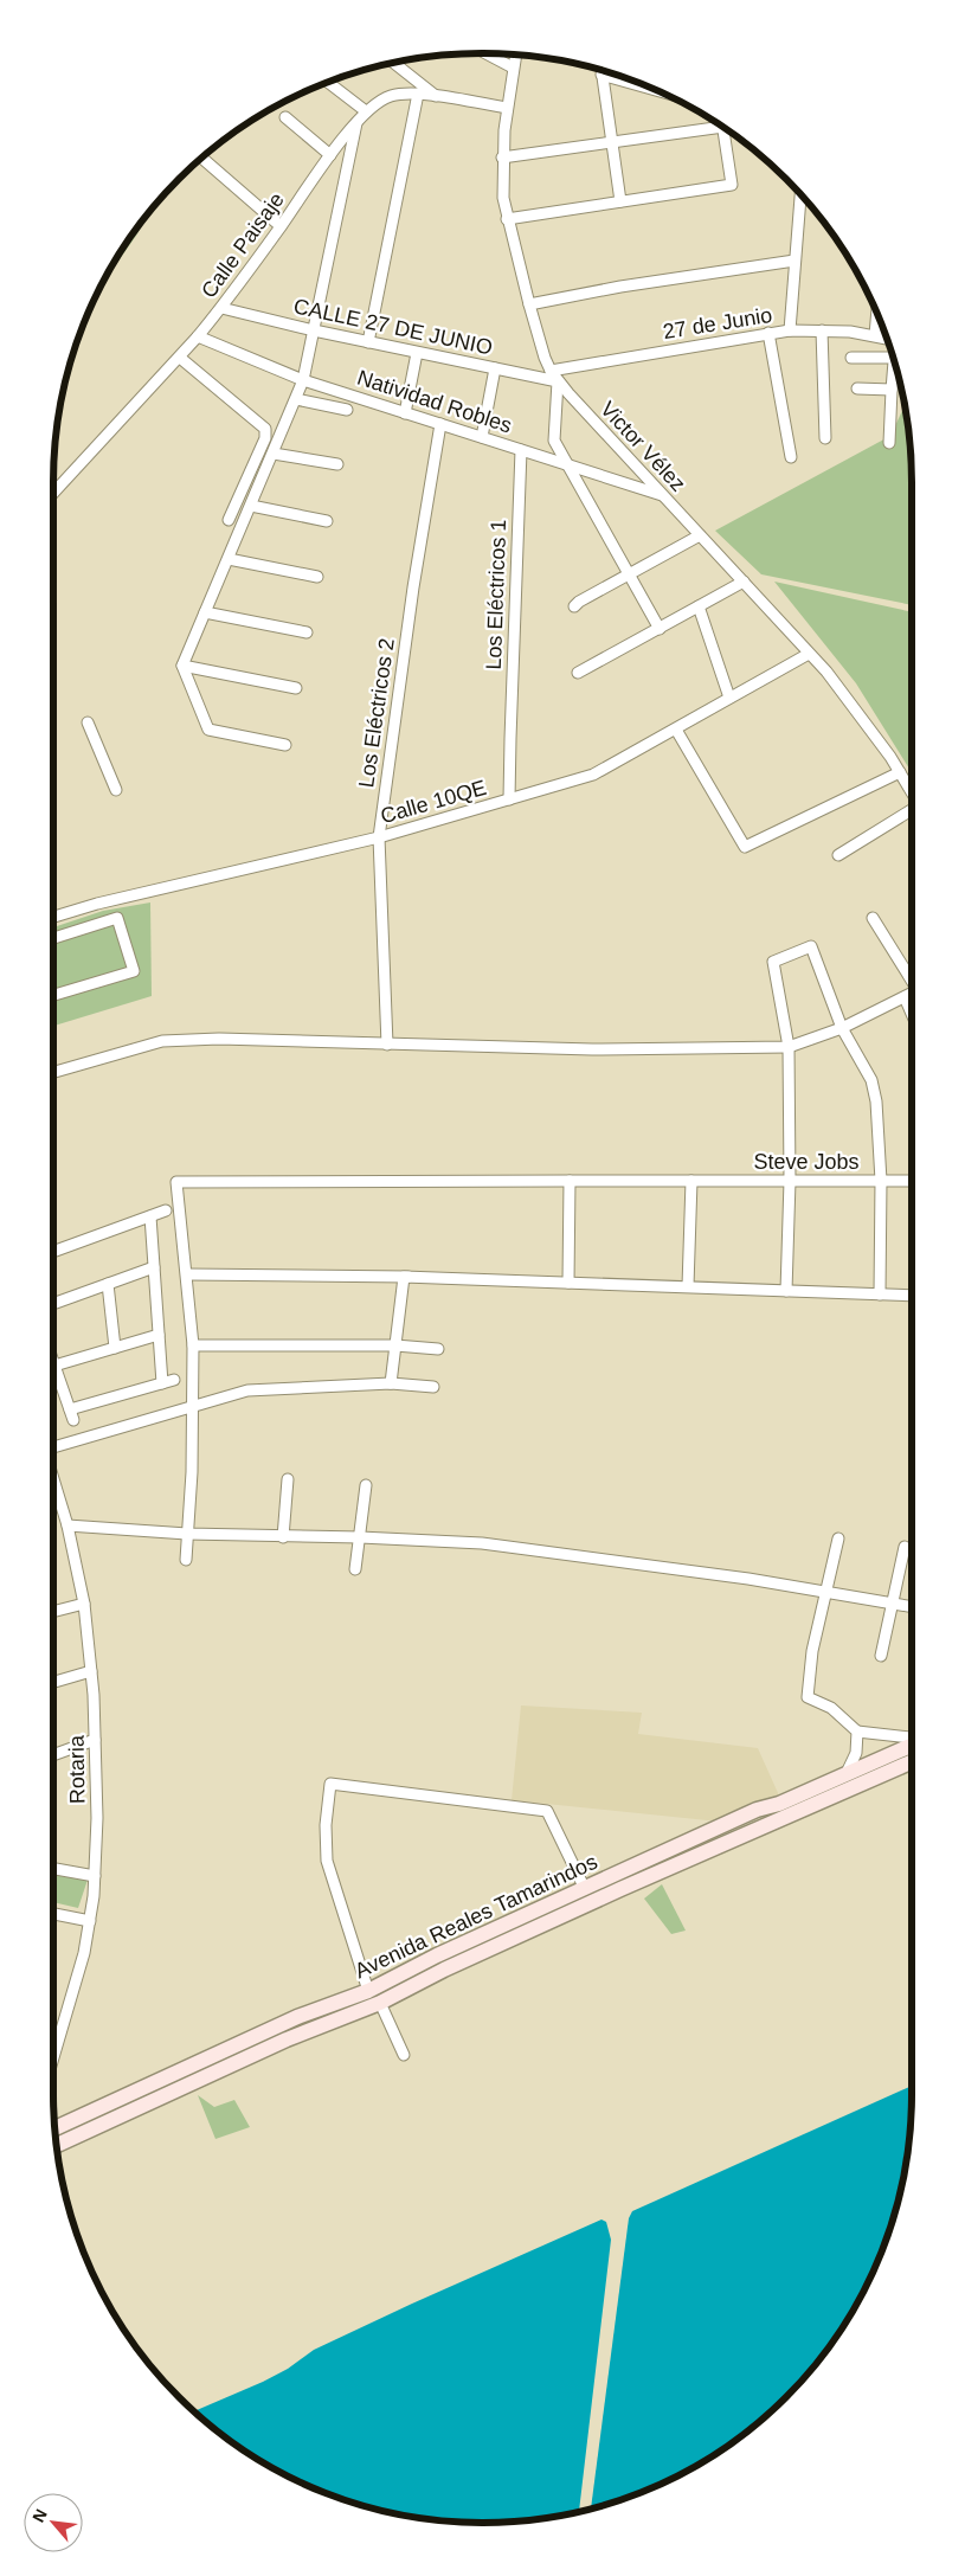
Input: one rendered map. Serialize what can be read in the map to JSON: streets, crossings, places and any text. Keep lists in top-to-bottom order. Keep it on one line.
{"streets":{"main road":["Avenida Reales Tamarindos"],"street":["Calle Paisaje","27 de Junio","CALLE 27 DE JUNIO","Natividad Robles","Victor Vélez","Los Eléctricos 1","Los Eléctricos 2","Calle 10QE","Steve Jobs","Rotaria"]},"crossings":[["Calle Paisaje","CALLE 27 DE JUNIO"],["Calle Paisaje","Natividad Robles"],["Calle Paisaje","Victor Vélez"],["27 de Junio","Victor Vélez"],["CALLE 27 DE JUNIO","Victor Vélez"],["Natividad Robles","Victor Vélez"],["Natividad Robles","Los Eléctricos 1"],["Natividad Robles","Los Eléctricos 2"],["Victor Vélez","Calle 10QE"],["Los Eléctricos 1","Calle 10QE"],["Los Eléctricos 2","Calle 10QE"]],"north":"top left"}
